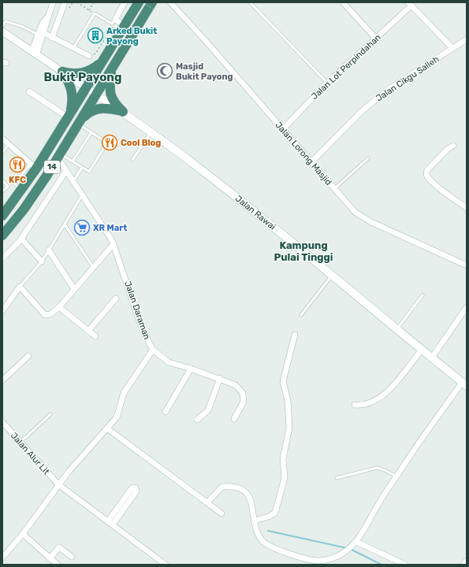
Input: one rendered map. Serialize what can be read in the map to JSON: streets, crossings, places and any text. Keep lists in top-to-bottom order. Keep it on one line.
{"streets":{"highway":["14"],"main road":["Jalan Rawai"],"street":["Jalan Lot Perpindahan","Jalan Cikgu Salleh","Jalan Lorong Masjid","Jalan Daraman","Jalan Alur Lit"]},"crossings":[["Jalan Lot Perpindahan","Jalan Lorong Masjid"],["Jalan Cikgu Salleh","Jalan Lorong Masjid"],["14","Jalan Rawai"],["14","Jalan Daraman"]],"districts":["Bukit Payong","Kampung Pulai Tinggi"],"places":{"building":["Arked Bukit Payong"],"mosque":["Masjid Bukit Payong"],"restaurant":["Cool Blog","KFC"],"supermarket":["XR Mart"]}}
